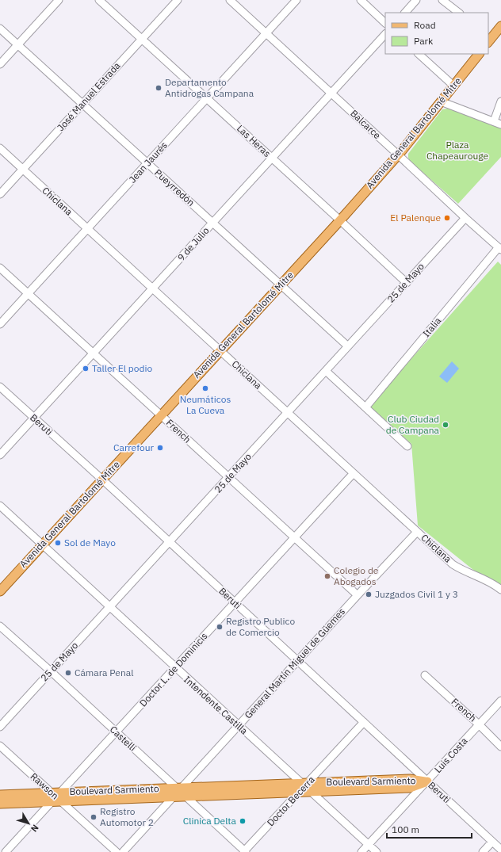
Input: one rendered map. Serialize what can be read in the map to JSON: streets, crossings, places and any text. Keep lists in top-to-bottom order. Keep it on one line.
{"streets":{"main road":["Avenida General Bartolomé Mitre","Boulevard Sarmiento"],"street":["José Manuel Estrada","Balcarce","Las Heras","Jean Jaurés","Pueyrredón","Chiclana","9 de Julio","25 de Mayo","Italia","Beruti","French","General Martín Miguel de Güemes","Doctor L. de Dominicis","Intendente Castilla","Castelli","Luis Costa","Rawson","Doctor Becerra"]},"crossings":[["José Manuel Estrada","Las Heras"],["José Manuel Estrada","Pueyrredón"],["José Manuel Estrada","Chiclana"],["Balcarce","Avenida General Bartolomé Mitre"],["Balcarce","Jean Jaurés"],["Balcarce","9 de Julio"],["Balcarce","25 de Mayo"],["Balcarce","Italia"],["Avenida General Bartolomé Mitre","Las Heras"],["Avenida General Bartolomé Mitre","Pueyrredón"],["Avenida General Bartolomé Mitre","Chiclana"],["Avenida General Bartolomé Mitre","Beruti"],["Avenida General Bartolomé Mitre","French"],["Avenida General Bartolomé Mitre","Intendente Castilla"],["Las Heras","Jean Jaurés"],["Las Heras","9 de Julio"],["Las Heras","25 de Mayo"],["Jean Jaurés","Pueyrredón"],["Jean Jaurés","Chiclana"],["Jean Jaurés","French"],["Pueyrredón","9 de Julio"],["Pueyrredón","25 de Mayo"],["Chiclana","9 de Julio"],["Chiclana","25 de Mayo"],["Chiclana","General Martín Miguel de Güemes"],["Chiclana","Doctor L. de Dominicis"],["9 de Julio","Beruti"],["9 de Julio","French"],["25 de Mayo","Beruti"],["25 de Mayo","French"],["25 de Mayo","Intendente Castilla"],["25 de Mayo","Castelli"],["Beruti","General Martín Miguel de Güemes"],["Beruti","Doctor L. de Dominicis"],["Beruti","Luis Costa"],["Beruti","Boulevard Sarmiento"],["Beruti","Doctor Becerra"],["French","General Martín Miguel de Güemes"],["French","Doctor L. de Dominicis"],["French","Luis Costa"],["General Martín Miguel de Güemes","Intendente Castilla"],["General Martín Miguel de Güemes","Castelli"],["General Martín Miguel de Güemes","Boulevard Sarmiento"],["Doctor L. de Dominicis","Intendente Castilla"],["Doctor L. de Dominicis","Castelli"],["Doctor L. de Dominicis","Boulevard Sarmiento"],["Doctor L. de Dominicis","Rawson"],["Intendente Castilla","Luis Costa"],["Intendente Castilla","Boulevard Sarmiento"],["Intendente Castilla","Doctor Becerra"],["Castelli","Boulevard Sarmiento"],["Castelli","Doctor Becerra"],["Luis Costa","Boulevard Sarmiento"],["Boulevard Sarmiento","Rawson"],["Boulevard Sarmiento","Doctor Becerra"]],"parks":["Plaza Chapeaurouge"],"places":["Departamento Antidrogas Campana","El Palenque","Taller El podio","Neumáticos La Cueva","Club Ciudad de Campana","Carrefour","Sol de Mayo","Colegio de Abogados","Juzgados Civil 1 y 3","Registro Publico de Comercio","Cámara Penal","Registro Automotor 2","Clinica Delta"],"legend":["Road","Park"],"scale_bar":"100 m","north":"bottom right"}
